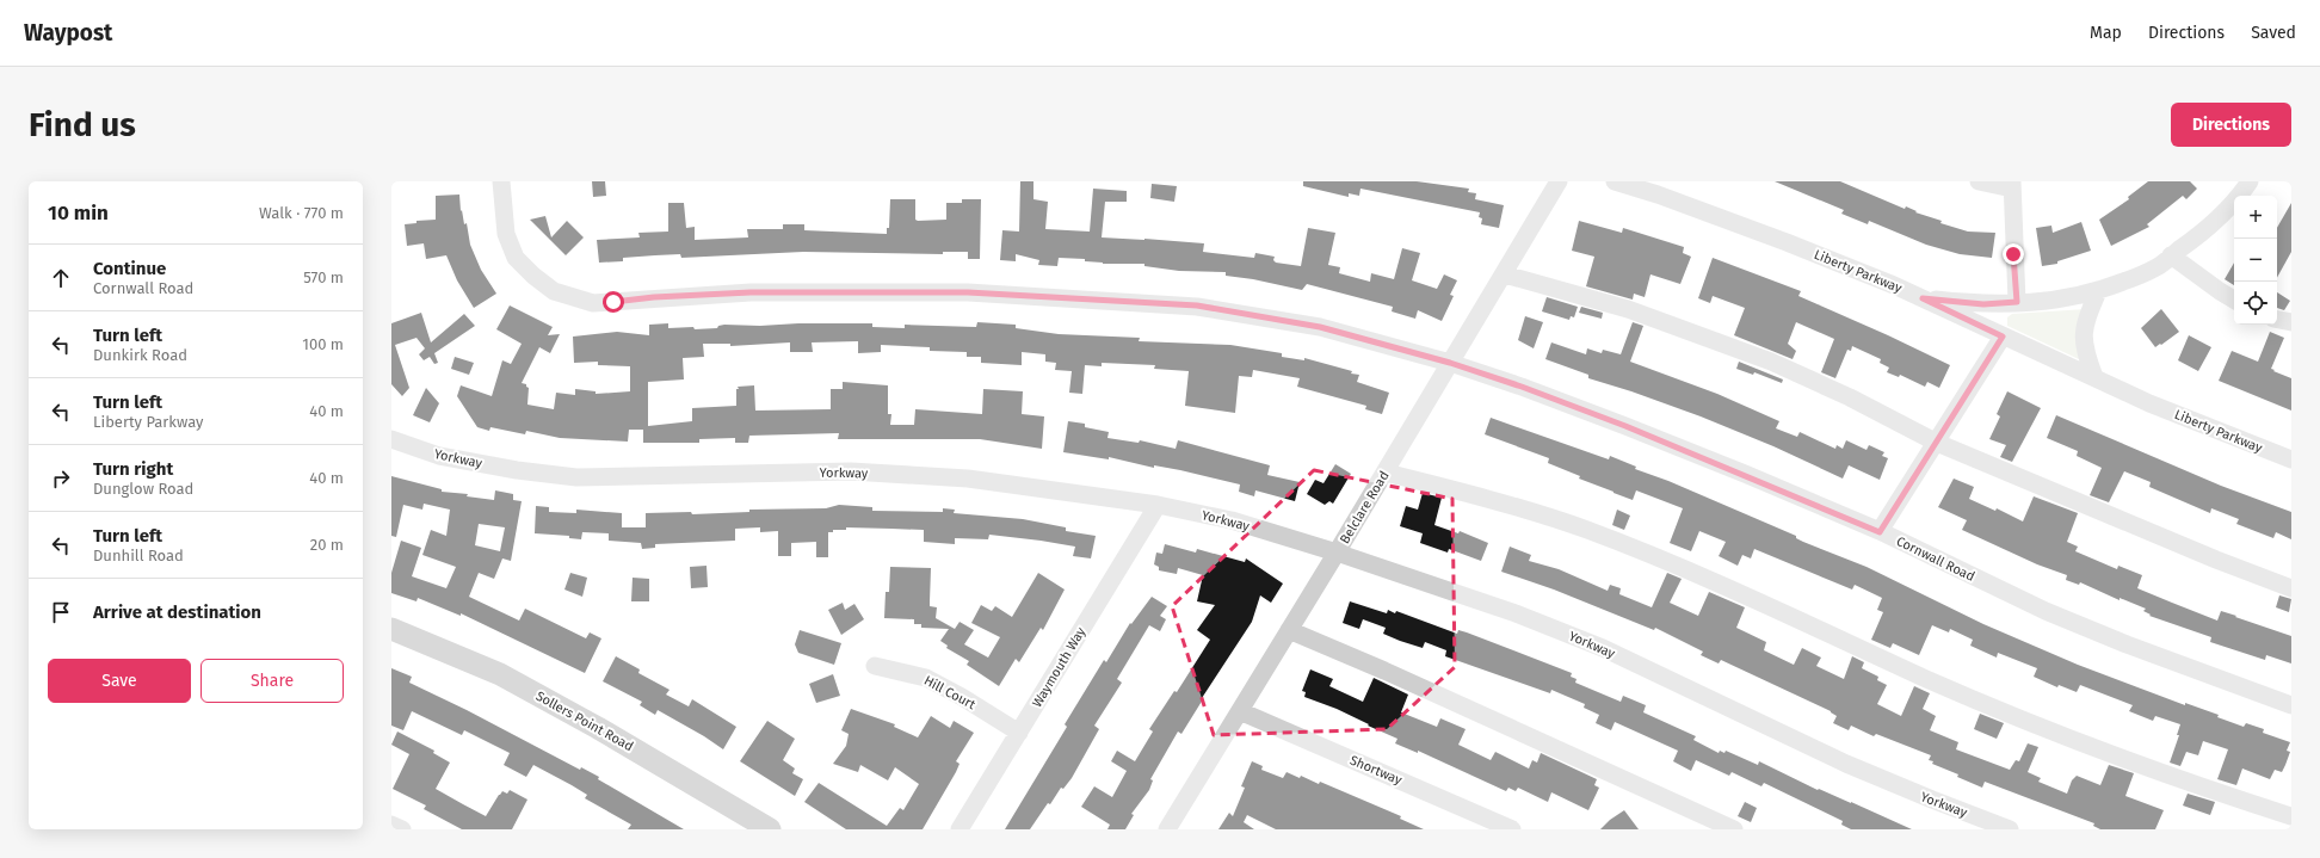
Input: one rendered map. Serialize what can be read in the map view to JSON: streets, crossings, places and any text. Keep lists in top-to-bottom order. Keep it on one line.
{"streets":{"main road":["Sollers Point Road"],"street":["Liberty Parkway","Yorkway","Belclare Road","Cornwall Road","Waymouth Way","Hill Court","Shortway"]},"crossings":[["Yorkway","Belclare Road"],["Yorkway","Waymouth Way"],["Belclare Road","Cornwall Road"],["Belclare Road","Shortway"],["Waymouth Way","Hill Court"]],"page":{"header":"Waypost","nav":["Map","Directions","Saved"],"buttons":["Directions",["Save","Share"]],"title":"Find us","heading":["10 min","Walk · 770 m"],"map_buttons":["+","−"],"list":[["Continue","Cornwall Road","570 m"],["Turn left","Dunkirk Road","100 m"],["Turn left","Liberty Parkway","40 m"],["Turn right","Dunglow Road","40 m"],["Turn left","Dunhill Road","20 m"],"Arrive at destination"]}}
